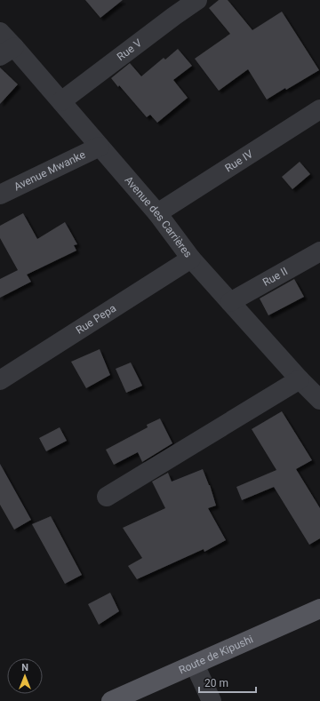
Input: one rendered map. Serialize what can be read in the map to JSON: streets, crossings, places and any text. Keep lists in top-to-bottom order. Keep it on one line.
{"streets":{"main road":["Route de Kipushi"],"street":["Rue V","Rue IV","Avenue Mwanke","Avenue des Carrières","Rue II","Rue Pepa"]},"crossings":[["Rue V","Avenue des Carrières"],["Rue IV","Avenue des Carrières"],["Avenue Mwanke","Avenue des Carrières"],["Avenue des Carrières","Rue II"],["Avenue des Carrières","Rue Pepa"]],"scale_bar":"20 m","north":"top"}
